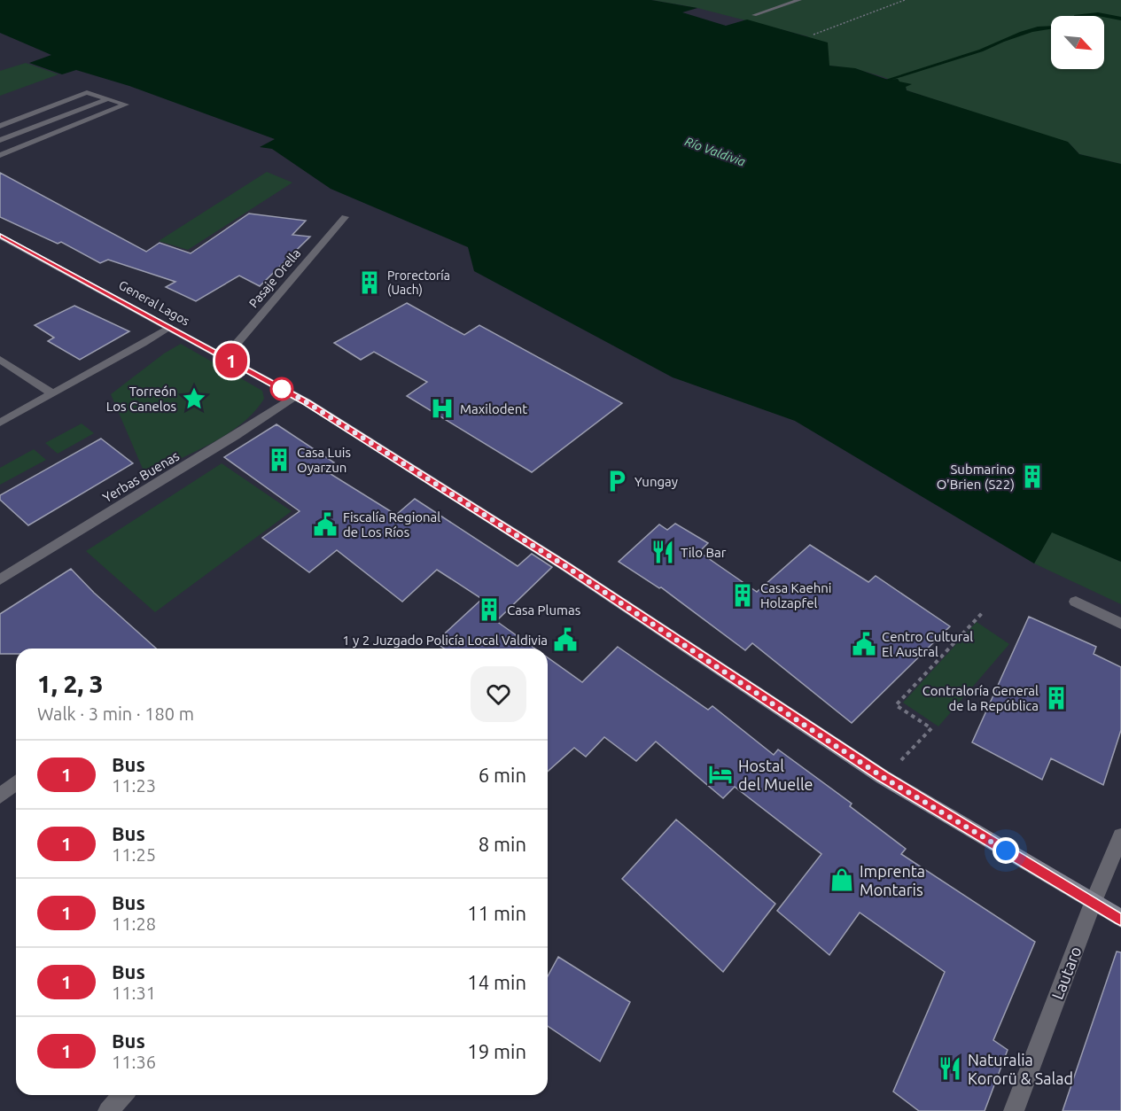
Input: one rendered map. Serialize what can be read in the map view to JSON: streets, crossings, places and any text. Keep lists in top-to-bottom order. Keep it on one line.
{"streets":{"main road":["General Lagos"],"street":["Pasaje Orella","Yerbas Buenas","Lautaro"]},"crossings":[["Pasaje Orella","General Lagos"],["General Lagos","Yerbas Buenas"]],"water":["Río Valdivia"],"places":{"building":["Prorectoría (Uach)","Casa Luis Oyarzun","Submarino O'Brien (S22)","Casa Kaehni Holzapfel","Casa Plumas","Contraloría General de la República"],"place":["Torreón Los Canelos"],"hospital":["Maxilodent"],"parking":["Yungay"],"public building":["Fiscalía Regional de Los Ríos","1 y 2 Juzgado Policía Local Valdivia","Centro Cultural El Austral"],"restaurant":["Tilo Bar","Naturalia Kororü & Salad"],"hotel":["Hostal del Muelle"],"shop":["Imprenta Montaris"]},"lines":["bus line 1"],"north":"bottom right","page":{"on_map":"1","heading":["1, 2, 3","Walk · 3 min · 180 m"],"list":[{"mark":"1","name":"Bus","note":"11:23","value":"6 min"},{"mark":"1","name":"Bus","note":"11:25","value":"8 min"},{"mark":"1","name":"Bus","note":"11:28","value":"11 min"},{"mark":"1","name":"Bus","note":"11:31","value":"14 min"},{"mark":"1","name":"Bus","note":"11:36","value":"19 min"}]}}
